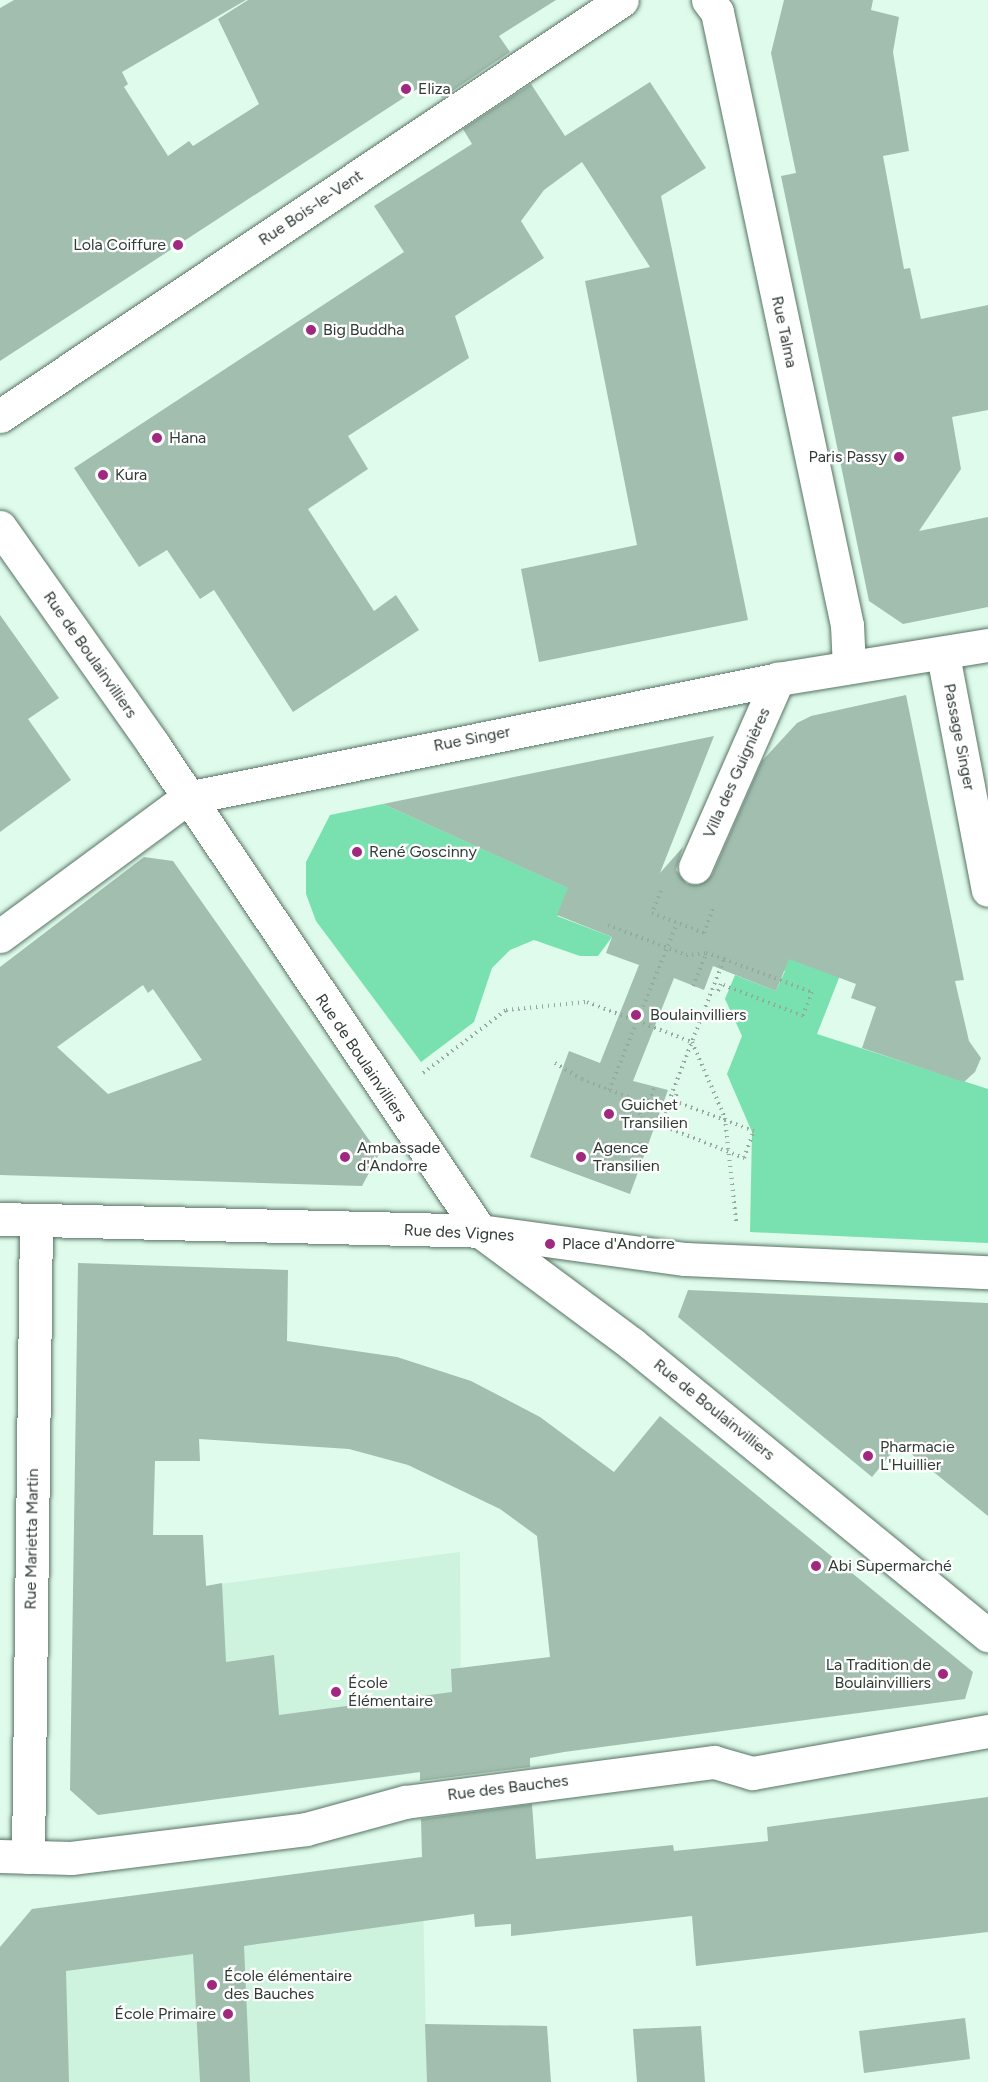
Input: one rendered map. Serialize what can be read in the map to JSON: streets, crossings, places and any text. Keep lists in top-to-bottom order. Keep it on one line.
{"streets":{"street":["Rue Bois-le-Vent","Rue Talma","Rue de Boulainvilliers","Passage Singer","Rue Singer","Villa des Guignières","Rue des Vignes","Rue Marietta Martin","Rue des Bauches"]},"crossings":[["Rue Talma","Rue Singer"],["Rue de Boulainvilliers","Rue Singer"],["Rue de Boulainvilliers","Rue des Vignes"],["Passage Singer","Rue Singer"],["Rue Singer","Villa des Guignières"],["Rue des Vignes","Rue Marietta Martin"],["Rue Marietta Martin","Rue des Bauches"]],"places":["Eliza","Lola Coiffure","Big Buddha","Hana","Paris Passy","Kura","René Goscinny","Boulainvilliers","Guichet Transilien","Ambassade d'Andorre","Agence Transilien","Place d'Andorre","Pharmacie L'Huillier","Abi Supermarché","La Tradition de Boulainvilliers","École Élémentaire","École élémentaire des Bauches","École Primaire"]}
